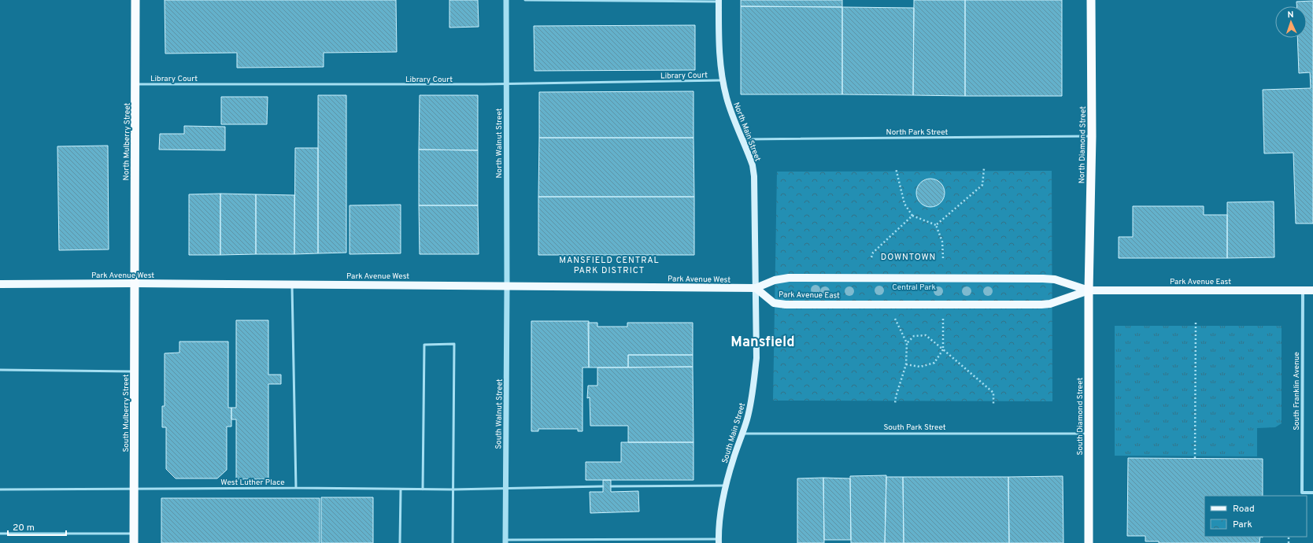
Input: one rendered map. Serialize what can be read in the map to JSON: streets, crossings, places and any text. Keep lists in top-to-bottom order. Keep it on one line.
{"streets":{"highway":["North Mulberry Street","North Diamond Street","South Mulberry Street","South Diamond Street"],"main road":["North Main Street","Park Avenue West","Park Avenue East","South Main Street"],"street":["North Walnut Street","South Franklin Avenue","South Walnut Street"],"lane":["Library Court","North Park Street","South Park Street","West Luther Place"]},"crossings":[["Library Court","North Main Street"],["Library Court","North Mulberry Street"],["Library Court","North Walnut Street"],["North Main Street","North Park Street"],["North Main Street","Park Avenue West"],["North Main Street","Park Avenue East"],["North Main Street","South Main Street"],["North Park Street","North Diamond Street"],["North Mulberry Street","Park Avenue West"],["North Mulberry Street","South Mulberry Street"],["North Walnut Street","Park Avenue West"],["North Walnut Street","South Walnut Street"],["North Diamond Street","Park Avenue East"],["North Diamond Street","South Diamond Street"],["Park Avenue West","Park Avenue East"],["Park Avenue West","South Mulberry Street"],["Park Avenue West","South Walnut Street"],["Park Avenue West","South Main Street"],["Park Avenue East","South Franklin Avenue"],["Park Avenue East","South Diamond Street"],["Park Avenue East","South Main Street"],["South Mulberry Street","West Luther Place"],["South Walnut Street","West Luther Place"],["South Diamond Street","South Park Street"],["South Park Street","South Main Street"]],"districts":["DOWNTOWN","MANSFIELD CENTRAL PARK DISTRICT","Mansfield"],"parks":["Central Park"],"legend":["Road","Park"],"scale_bar":"20 m","north":"top"}
